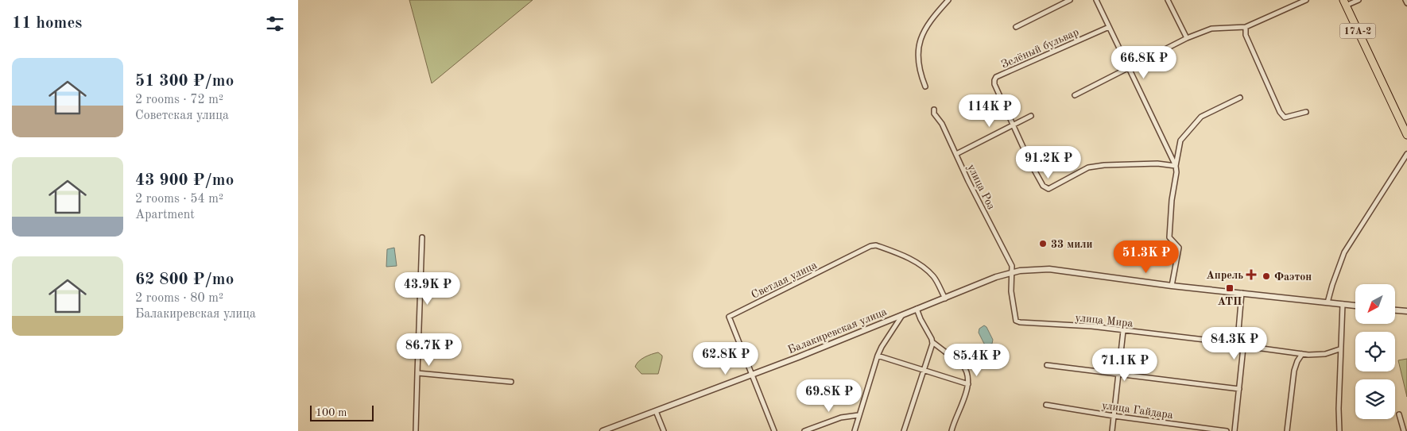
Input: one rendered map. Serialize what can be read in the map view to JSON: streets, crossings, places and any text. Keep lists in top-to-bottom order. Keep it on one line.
{"streets":{"main road":["17А-2"],"street":["Зелёный бульвар","улица Роз","Светлая улица","улица Мира","Балакиревская улица","улица Гайдара"]},"crossings":[["улица Роз","улица Мира"],["улица Роз","Балакиревская улица"],["Светлая улица","Балакиревская улица"],["улица Мира","Балакиревская улица"]],"places":{"other":["33 мили","Фаэтон"],"health":["Апрель"],"transit":["АТП"]},"scale_bar":"100 m","north":"bottom left","page":{"heading":"11 homes","price":["66.8K ₽","114K ₽","91.2K ₽","51.3K ₽","43.9K ₽","84.3K ₽","86.7K ₽","62.8K ₽","85.4K ₽","71.1K ₽","69.8K ₽"],"list":[{"name":"51 300 ₽/mo","note":"2 rooms · 72 m² · Советская улица"},{"name":"43 900 ₽/mo","note":"2 rooms · 54 m² · Apartment"},{"name":"62 800 ₽/mo","note":"2 rooms · 80 m² · Балакиревская улица"}],"scale":"100 m"}}
